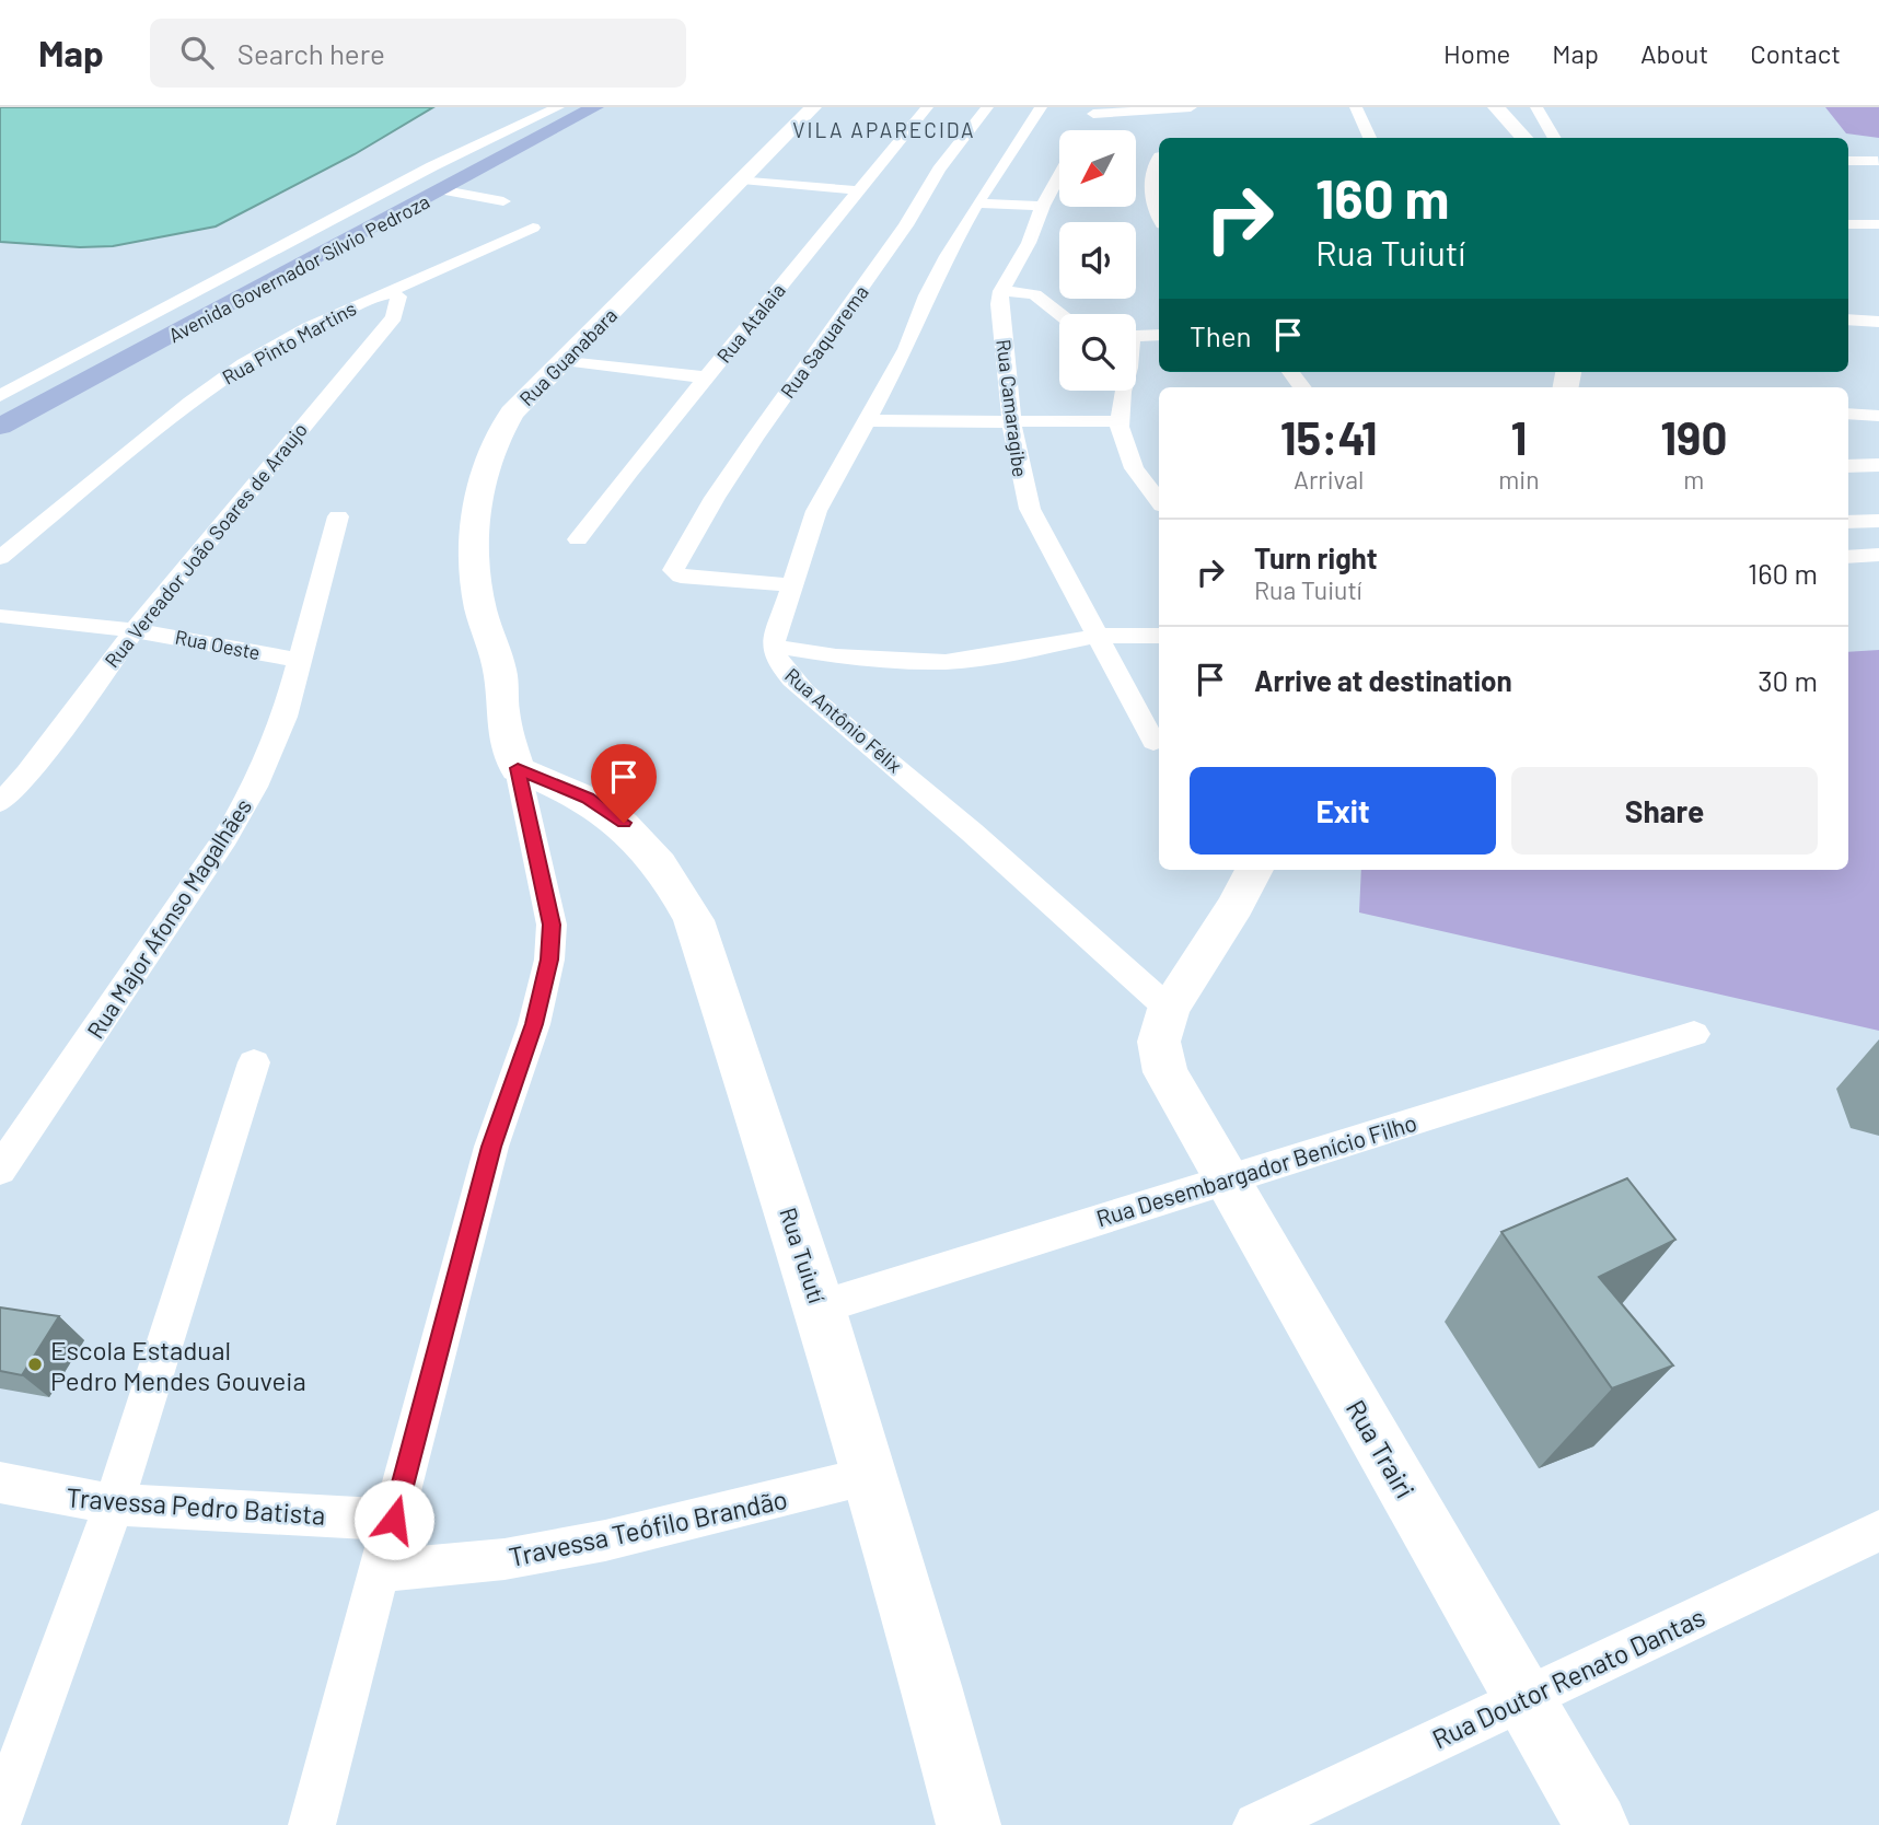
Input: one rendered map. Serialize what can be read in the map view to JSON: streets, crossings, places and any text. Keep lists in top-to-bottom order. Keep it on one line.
{"streets":{"main road":["Avenida Governador Sílvio Pedroza"],"street":["Rua Atalaia","Rua Saquarema","Rua Pinto Martins","Rua Guanabara","Rua Camaragibe","Rua Vereador João Soares de Araujo","Rua Oeste","Rua Antônio Félix","Rua Major Afonso Magalhães","Rua Desembargador Benício Filho","Rua Tuiutí","Rua Trairi","Travessa Pedro Batista","Travessa Teófilo Brandão","Rua Doutor Renato Dantas"]},"crossings":[["Rua Saquarema","Rua Antônio Félix"],["Rua Pinto Martins","Rua Vereador João Soares de Araujo"],["Rua Guanabara","Rua Tuiutí"],["Rua Vereador João Soares de Araujo","Rua Oeste"],["Rua Oeste","Rua Major Afonso Magalhães"],["Rua Antônio Félix","Rua Trairi"],["Rua Desembargador Benício Filho","Rua Tuiutí"],["Rua Desembargador Benício Filho","Rua Trairi"],["Rua Tuiutí","Travessa Teófilo Brandão"],["Rua Trairi","Rua Doutor Renato Dantas"]],"districts":["VILA APARECIDA"],"places":["Escola Estadual Pedro Mendes Gouveia"],"north":"bottom left","page":{"header":"Map","search":"Search here","nav":["Home","Map","About","Contact"],"turn":["160 m","Rua Tuiutí"],"then":"Then","eta":["15:41","Arrival","1","min","190","m"],"list":[{"name":"Turn right","note":"Rua Tuiutí","value":"160 m"},{"name":"Arrive at destination","value":"30 m"}],"buttons":["Exit","Share"]}}
